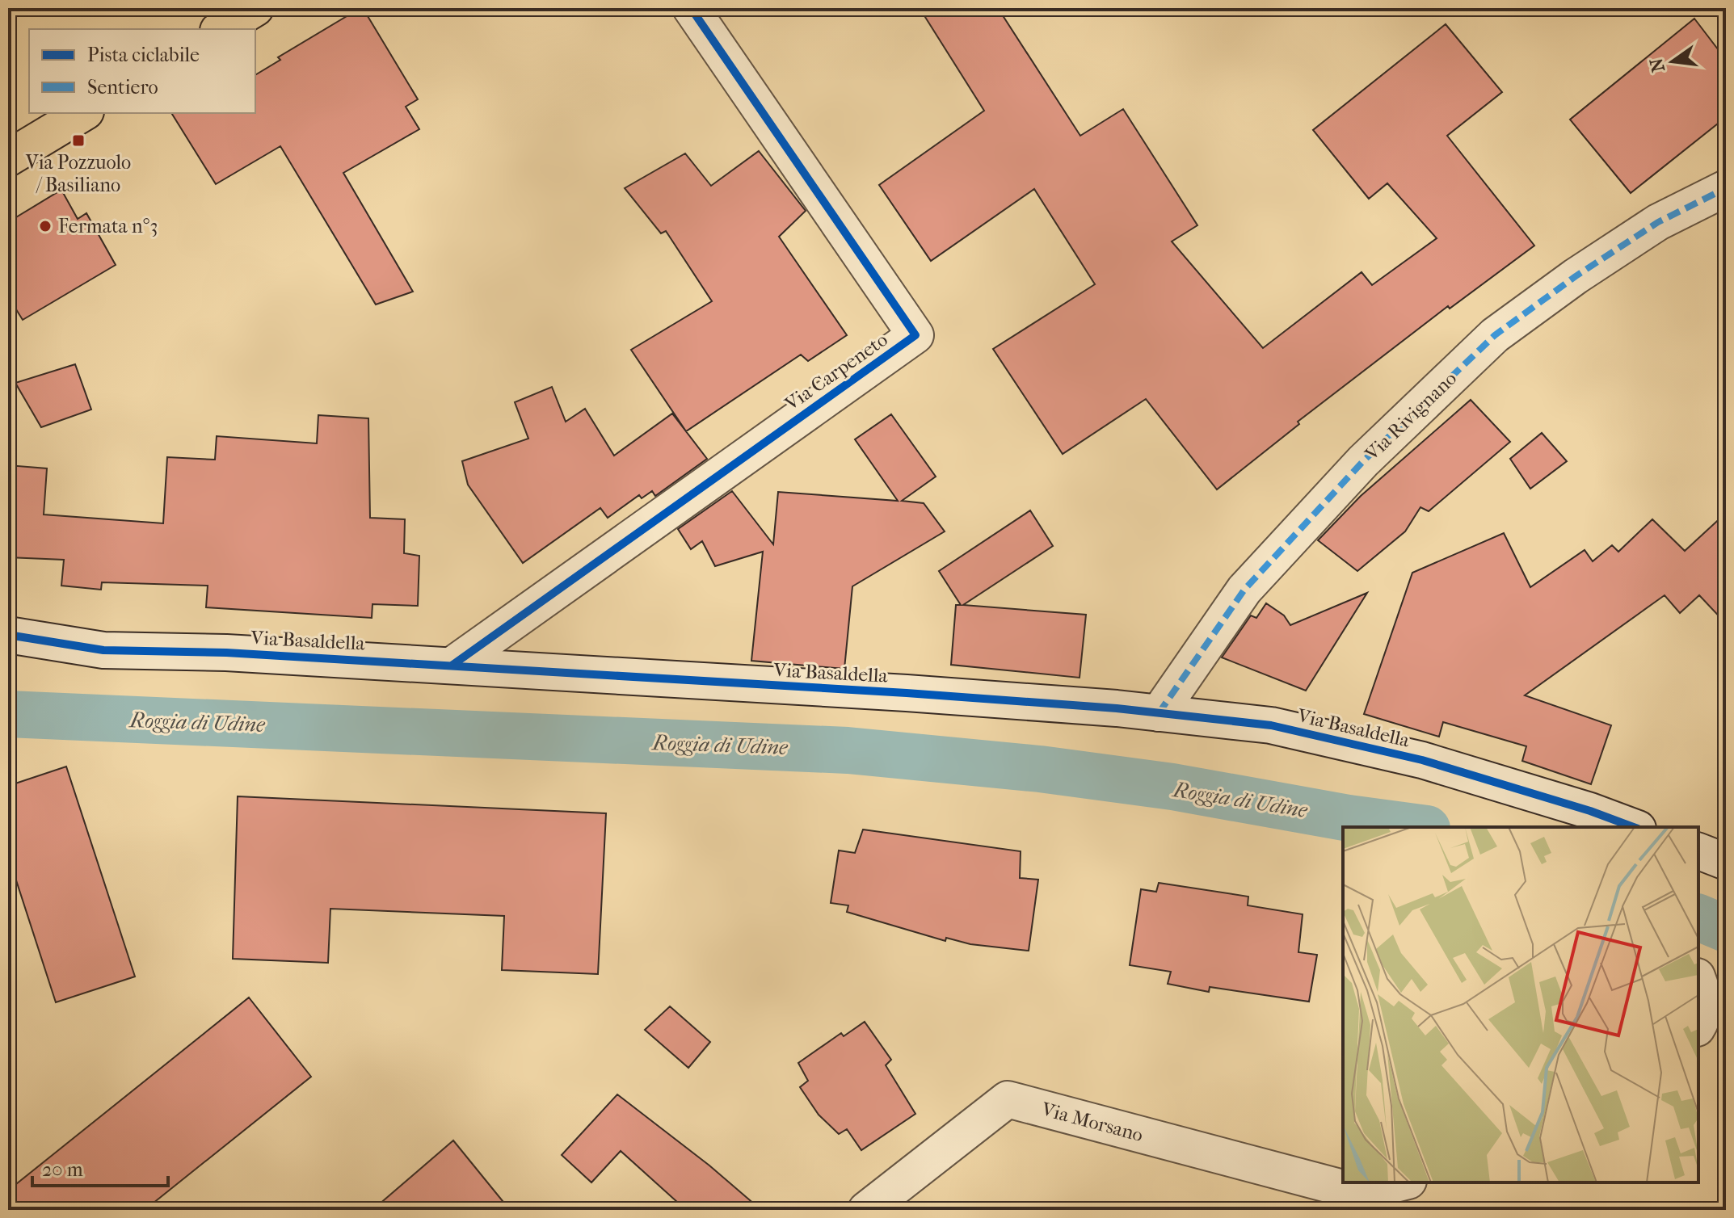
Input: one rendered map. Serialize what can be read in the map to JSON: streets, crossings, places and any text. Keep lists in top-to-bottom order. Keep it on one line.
{"streets":{"street":["Via Carpeneto","Via Rivignano","Via Basaldella","Via Morsano"]},"crossings":[["Via Carpeneto","Via Basaldella"],["Via Rivignano","Via Basaldella"]],"water":["Roggia di Udine"],"places":{"transit":["Via Pozzuolo / Basiliano"],"other":["Fermata n°3"]},"legend":["Pista ciclabile","Sentiero"],"scale_bar":"20 m","north":"left"}
